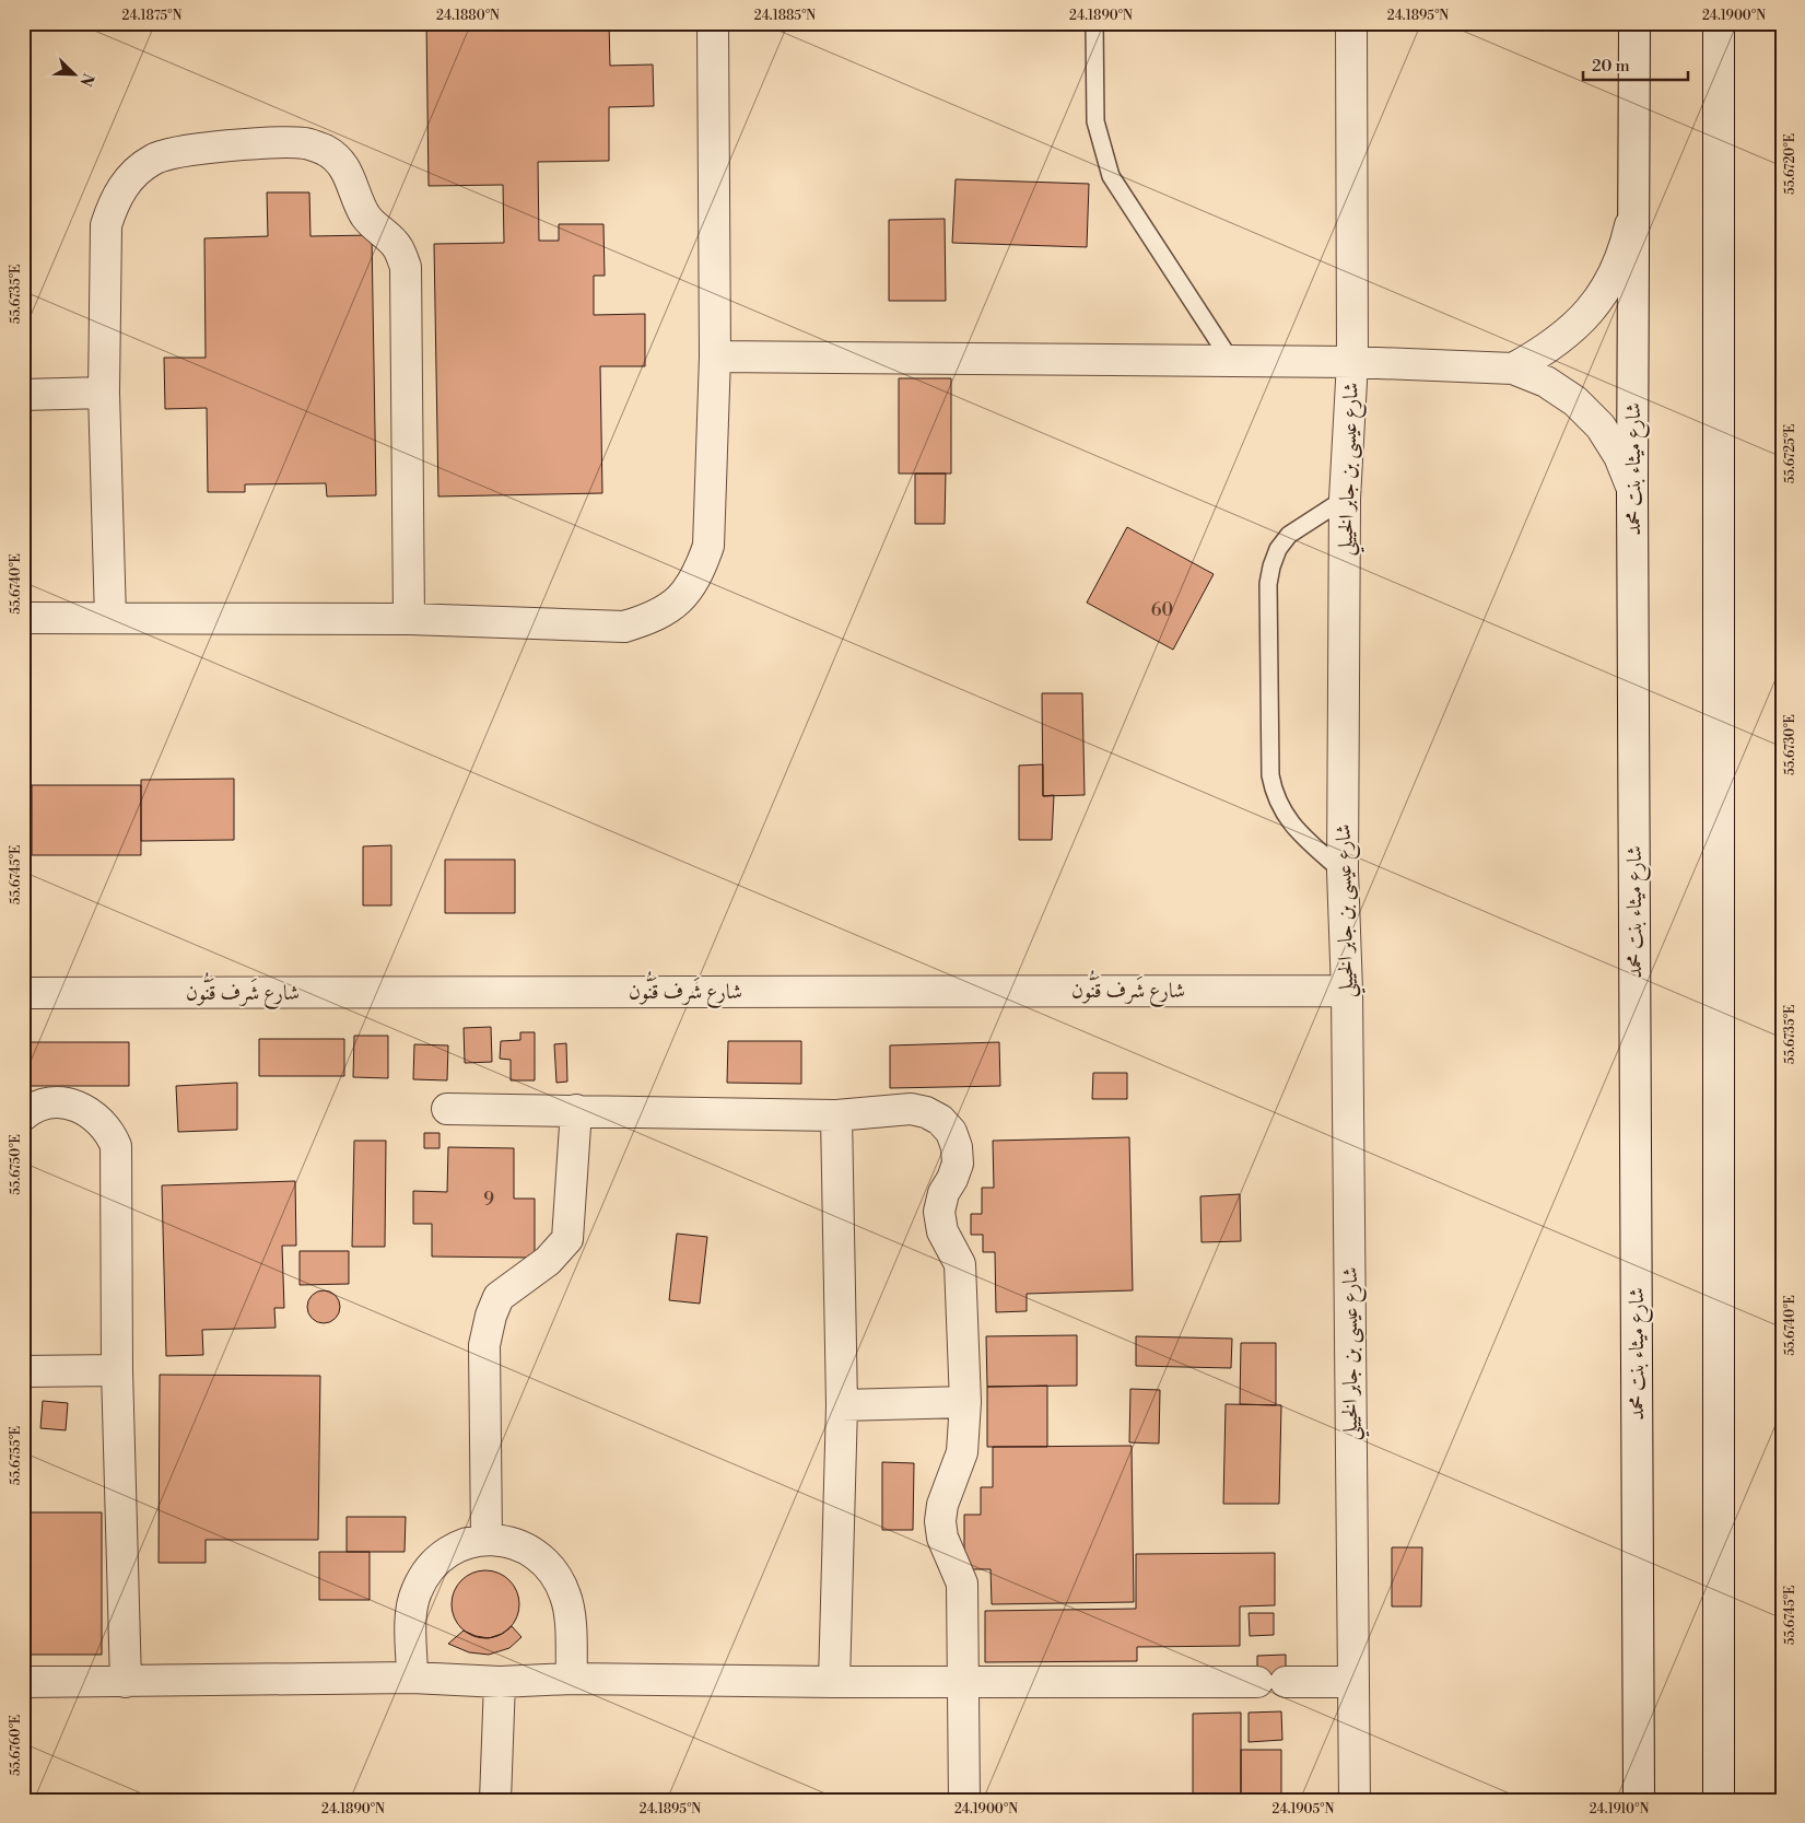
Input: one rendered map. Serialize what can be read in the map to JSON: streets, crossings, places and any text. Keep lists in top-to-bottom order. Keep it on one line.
{"streets":{"street":["شارع عيسى بن جابر الخييلي","شارع ميثاء بنت محمد","شارع شَرف قَنُّون"]},"crossings":[["شارع عيسى بن جابر الخييلي","شارع شَرف قَنُّون"]],"house_numbers":["60","9"],"scale_bar":"20 m","north":"bottom right","coordinates":["24.1875°N","24.1880°N","24.1885°N","24.1890°N","24.1895°N","24.1900°N","55.6720°E","55.6735°E","55.6725°E","55.6740°E","55.6730°E","55.6745°E","55.6750°E","55.6755°E","55.6760°E","24.1905°N","24.1910°N"]}
